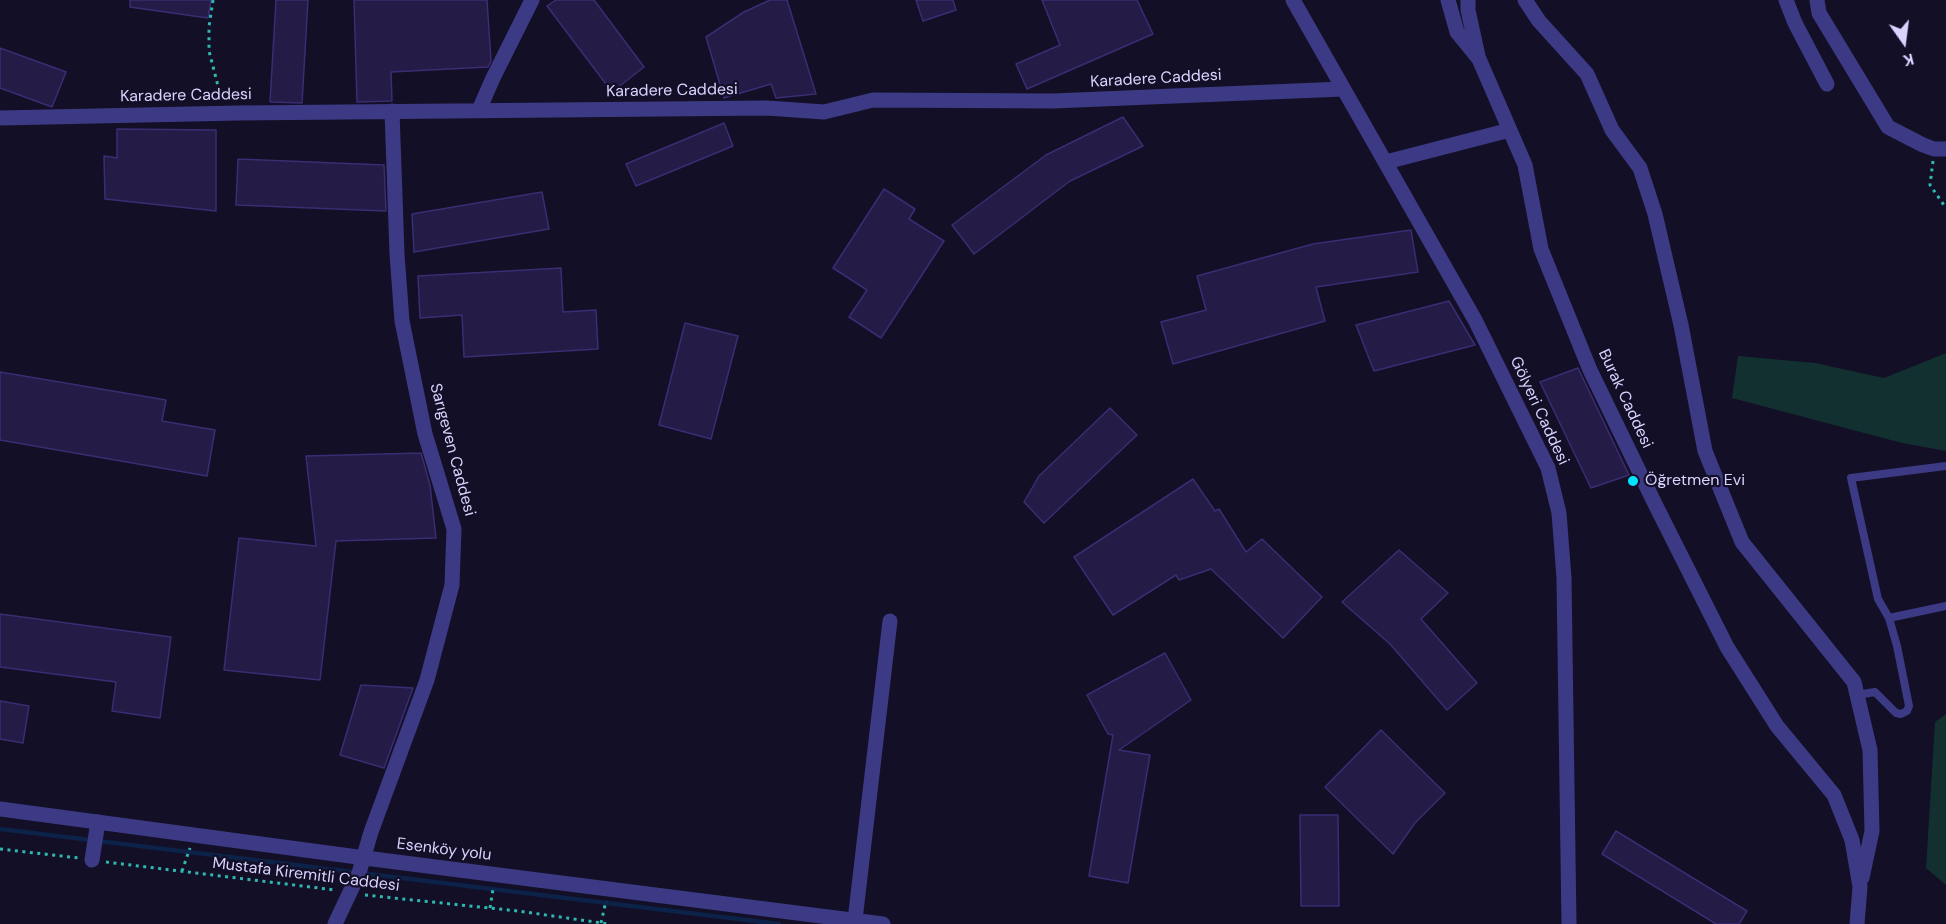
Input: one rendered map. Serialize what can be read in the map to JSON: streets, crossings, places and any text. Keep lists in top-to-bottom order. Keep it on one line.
{"streets":{"street":["Karadere Caddesi","Burak Caddesi","Gölyeri Caddesi","Sarıgeven Caddesi","Esenköy yolu"],"path":["Mustafa Kiremitli Caddesi"]},"crossings":[["Karadere Caddesi","Gölyeri Caddesi"],["Karadere Caddesi","Sarıgeven Caddesi"],["Sarıgeven Caddesi","Esenköy yolu"],["Sarıgeven Caddesi","Mustafa Kiremitli Caddesi"],["Esenköy yolu","Mustafa Kiremitli Caddesi"]],"places":["Öğretmen Evi"],"north":"bottom"}
